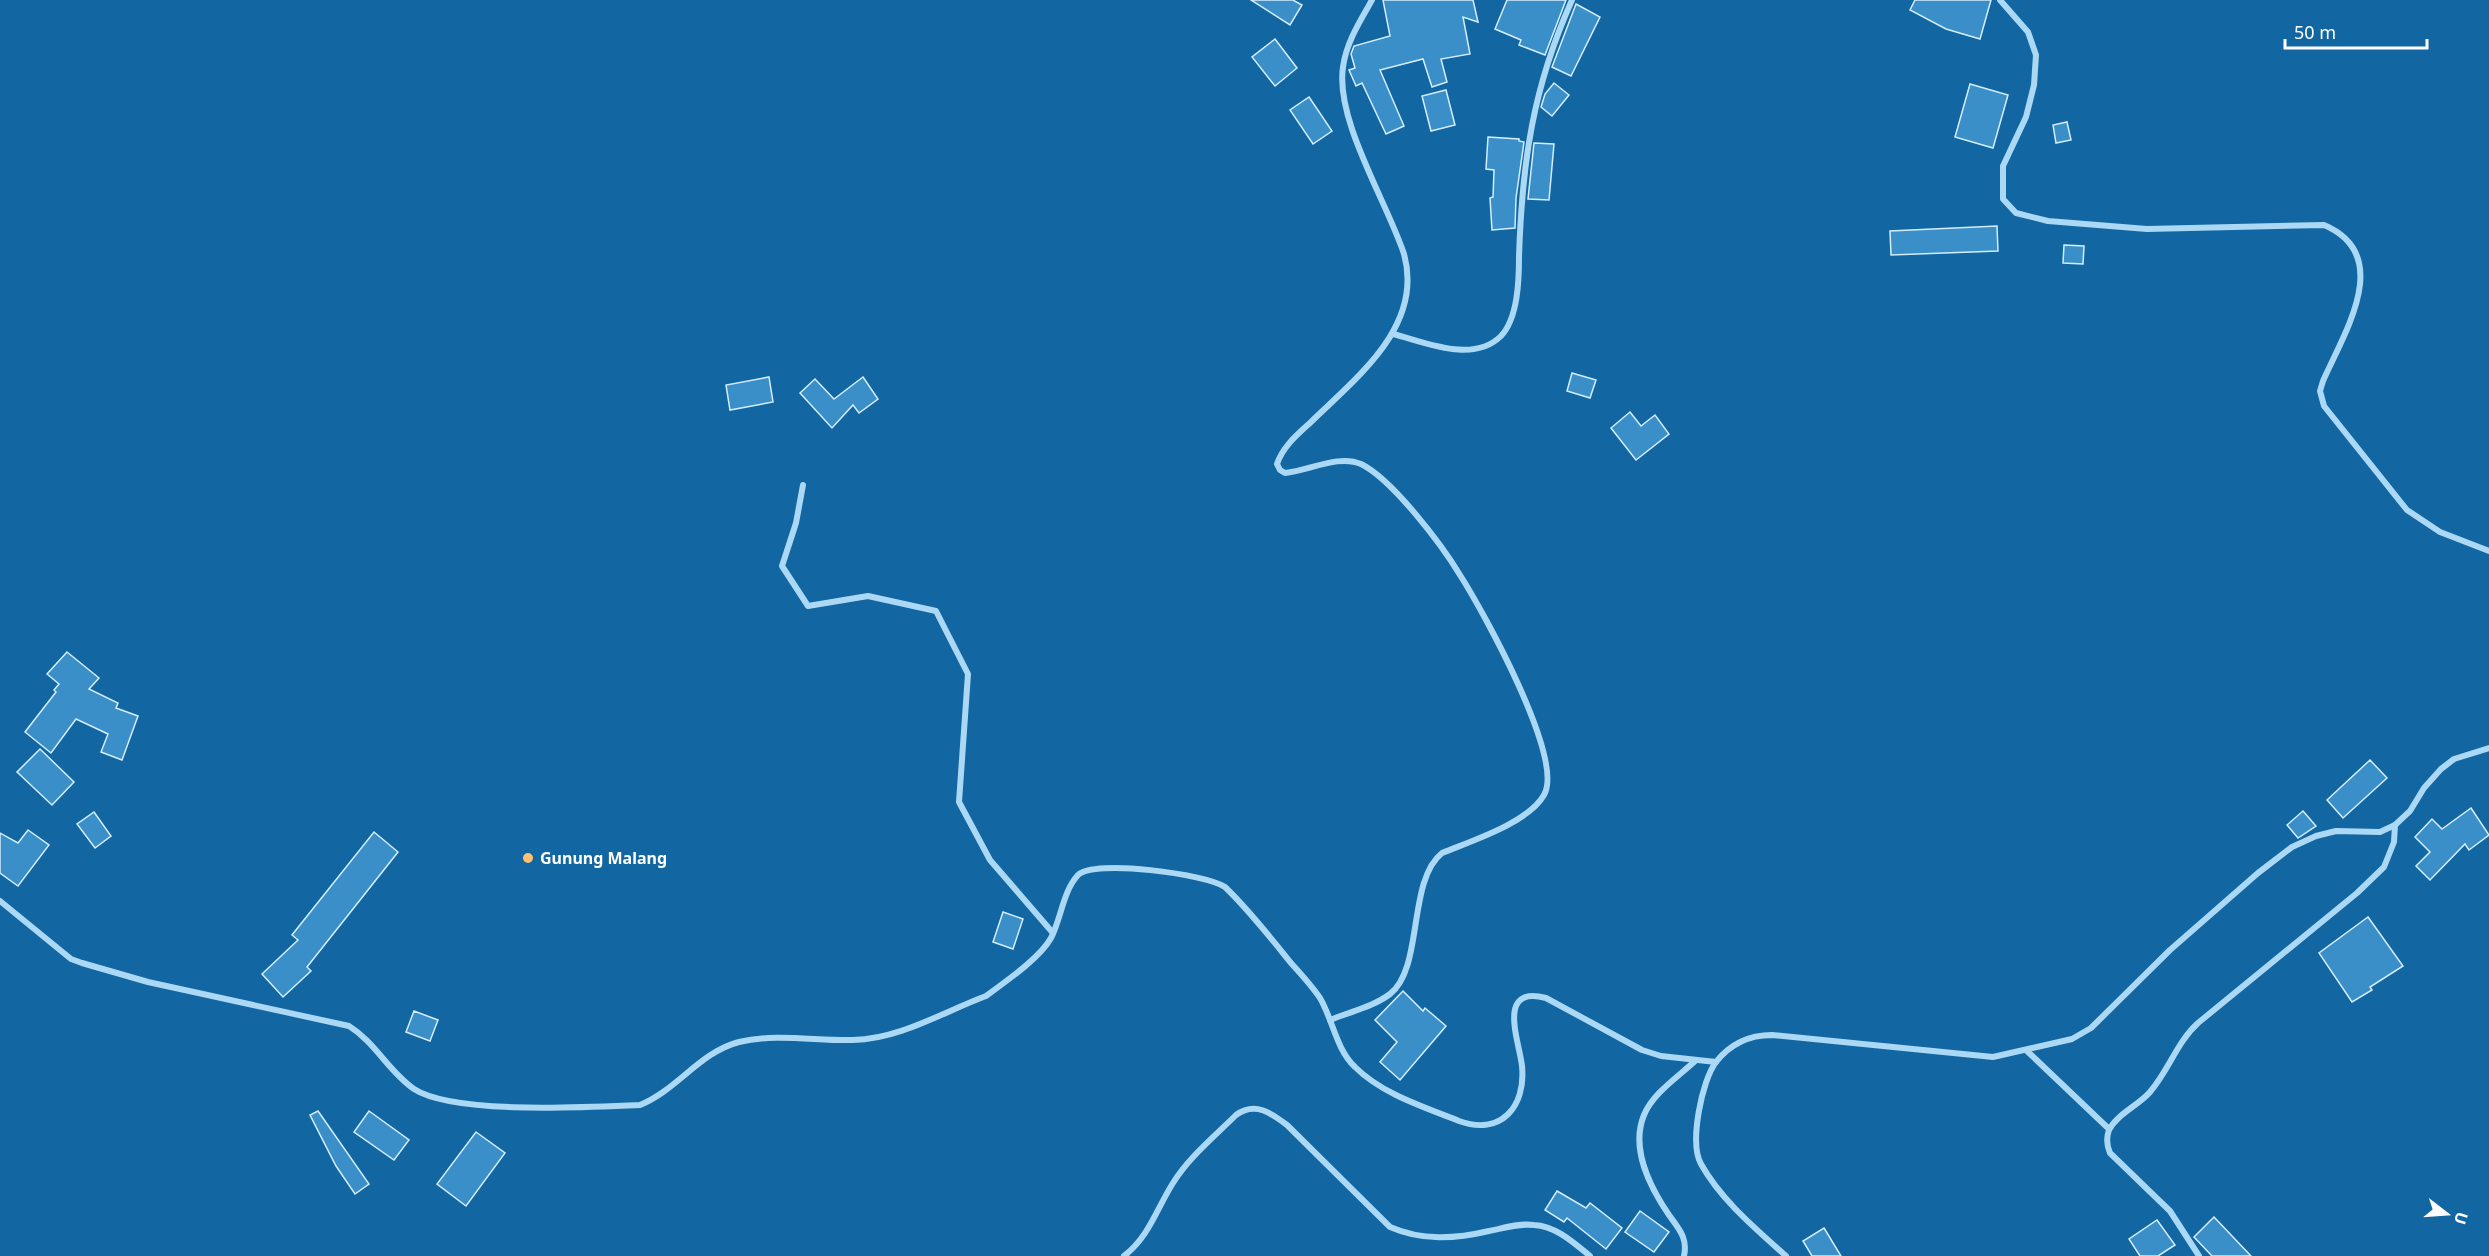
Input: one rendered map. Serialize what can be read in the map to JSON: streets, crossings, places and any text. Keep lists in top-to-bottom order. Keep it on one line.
{"places":["Gunung Malang"],"scale_bar":"50 m","north":"right"}
